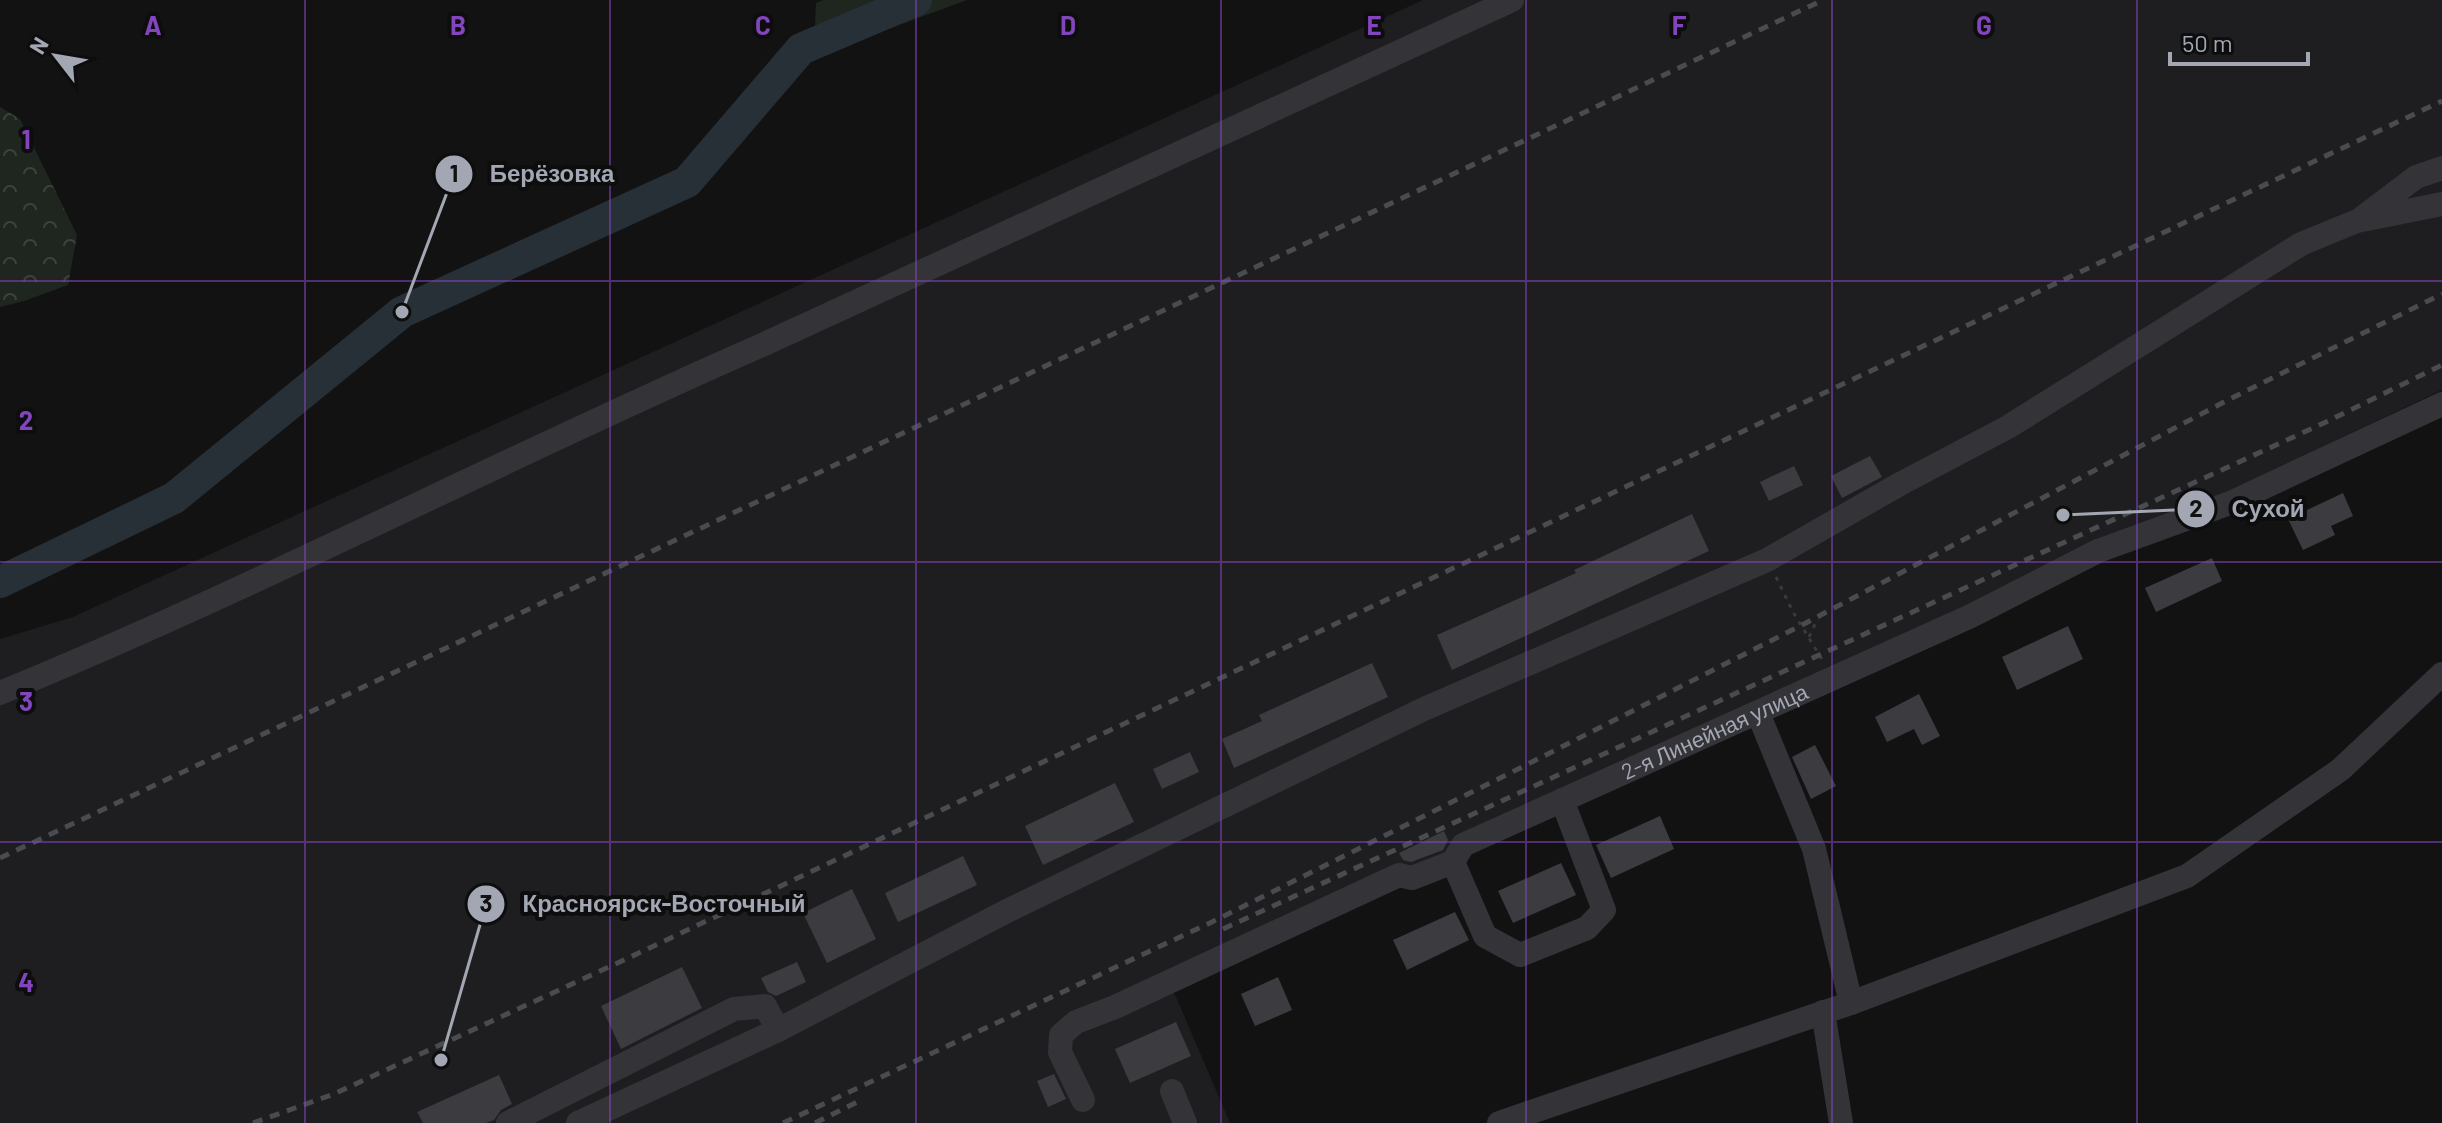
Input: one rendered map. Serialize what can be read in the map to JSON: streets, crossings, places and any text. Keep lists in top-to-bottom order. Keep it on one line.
{"streets":{"street":["2-я Линейная улица"]},"places":["Берёзовка","Сухой","Красноярск-Восточный"],"scale_bar":"50 m","north":"top left","grid":{"columns":["A","B","C","D","E","F","G"],"rows":["1","2","3","4"]}}
